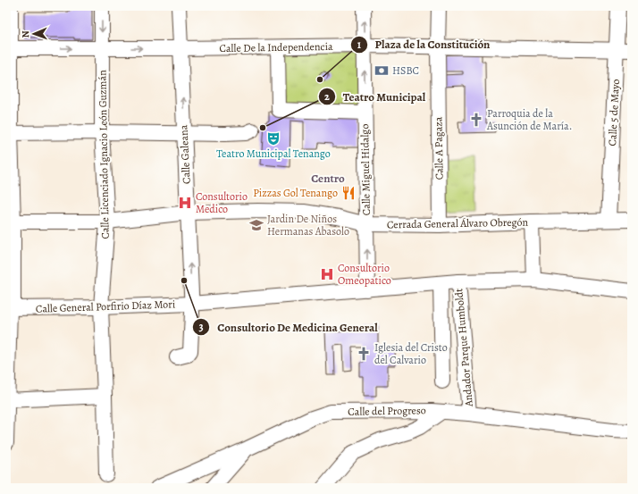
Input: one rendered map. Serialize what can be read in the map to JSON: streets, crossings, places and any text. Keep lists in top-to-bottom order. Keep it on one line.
{"streets":{"street":["Calle De la Independencia","Calle 5 de Mayo","Calle A Pagaza","Calle Licenciado Ignacio León Guzmán","Calle Galeana","Calle Miguel Hidalgo","Cerrada General Álvaro Obregón","Calle General Porfirio Díaz Mori","Andador Parque Humboldt","Calle del Progreso"]},"crossings":[["Calle De la Independencia","Calle 5 de Mayo"],["Calle De la Independencia","Calle A Pagaza"],["Calle De la Independencia","Calle Licenciado Ignacio León Guzmán"],["Calle De la Independencia","Calle Galeana"],["Calle De la Independencia","Calle Miguel Hidalgo"],["Calle 5 de Mayo","Cerrada General Álvaro Obregón"],["Calle A Pagaza","Cerrada General Álvaro Obregón"],["Calle Licenciado Ignacio León Guzmán","Cerrada General Álvaro Obregón"],["Calle Licenciado Ignacio León Guzmán","Calle General Porfirio Díaz Mori"],["Calle Galeana","Cerrada General Álvaro Obregón"],["Calle Galeana","Calle General Porfirio Díaz Mori"],["Calle Miguel Hidalgo","Cerrada General Álvaro Obregón"],["Calle Miguel Hidalgo","Calle General Porfirio Díaz Mori"],["Calle General Porfirio Díaz Mori","Andador Parque Humboldt"],["Andador Parque Humboldt","Calle del Progreso"]],"one_way":["Calle Galeana","Calle Miguel Hidalgo"],"districts":["Centro"],"places":{"bank":["HSBC"],"other":["Plaza de la Constitución","Teatro Municipal","Consultorio De Medicina General"],"church":["Parroquia de la Asunción de María.","Iglesia del Cristo del Calvario"],"theatre":["Teatro Municipal Tenango"],"restaurant":["Pizzas Gol Tenango"],"hospital":["Consultorio Medico","Consultorio Omeopatico"],"school or university":["Jardin De Niños Hermanas Abasolo"]},"north":"left"}
